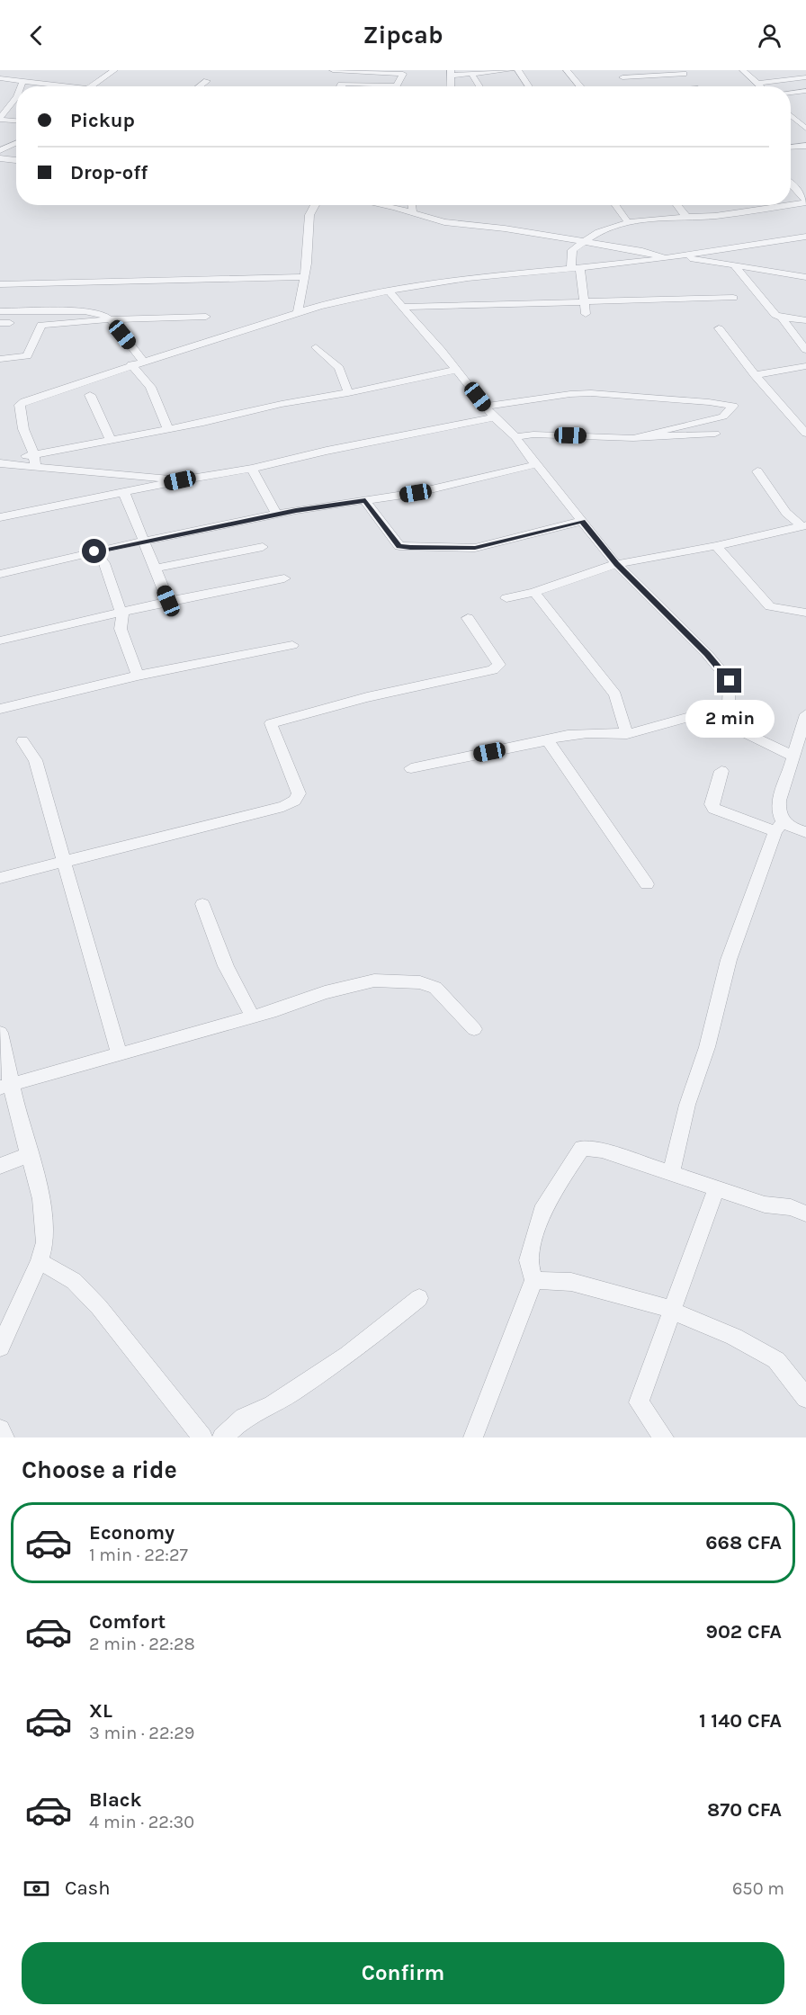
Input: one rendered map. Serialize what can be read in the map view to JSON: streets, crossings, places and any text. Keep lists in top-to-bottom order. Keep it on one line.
{"page":{"header":"Zipcab","banner":["Pickup","Drop-off"],"bubble":"2 min","heading":"Choose a ride","list":[{"name":"Economy","note":"1 min · 22:27","value":"668 CFA"},{"name":"Comfort","note":"2 min · 22:28","value":"902 CFA"},{"name":"XL","note":"3 min · 22:29","value":"1 140 CFA"},{"name":"Black","note":"4 min · 22:30","value":"870 CFA"}],"pay":["Cash","650 m"],"buttons":"Confirm"}}
